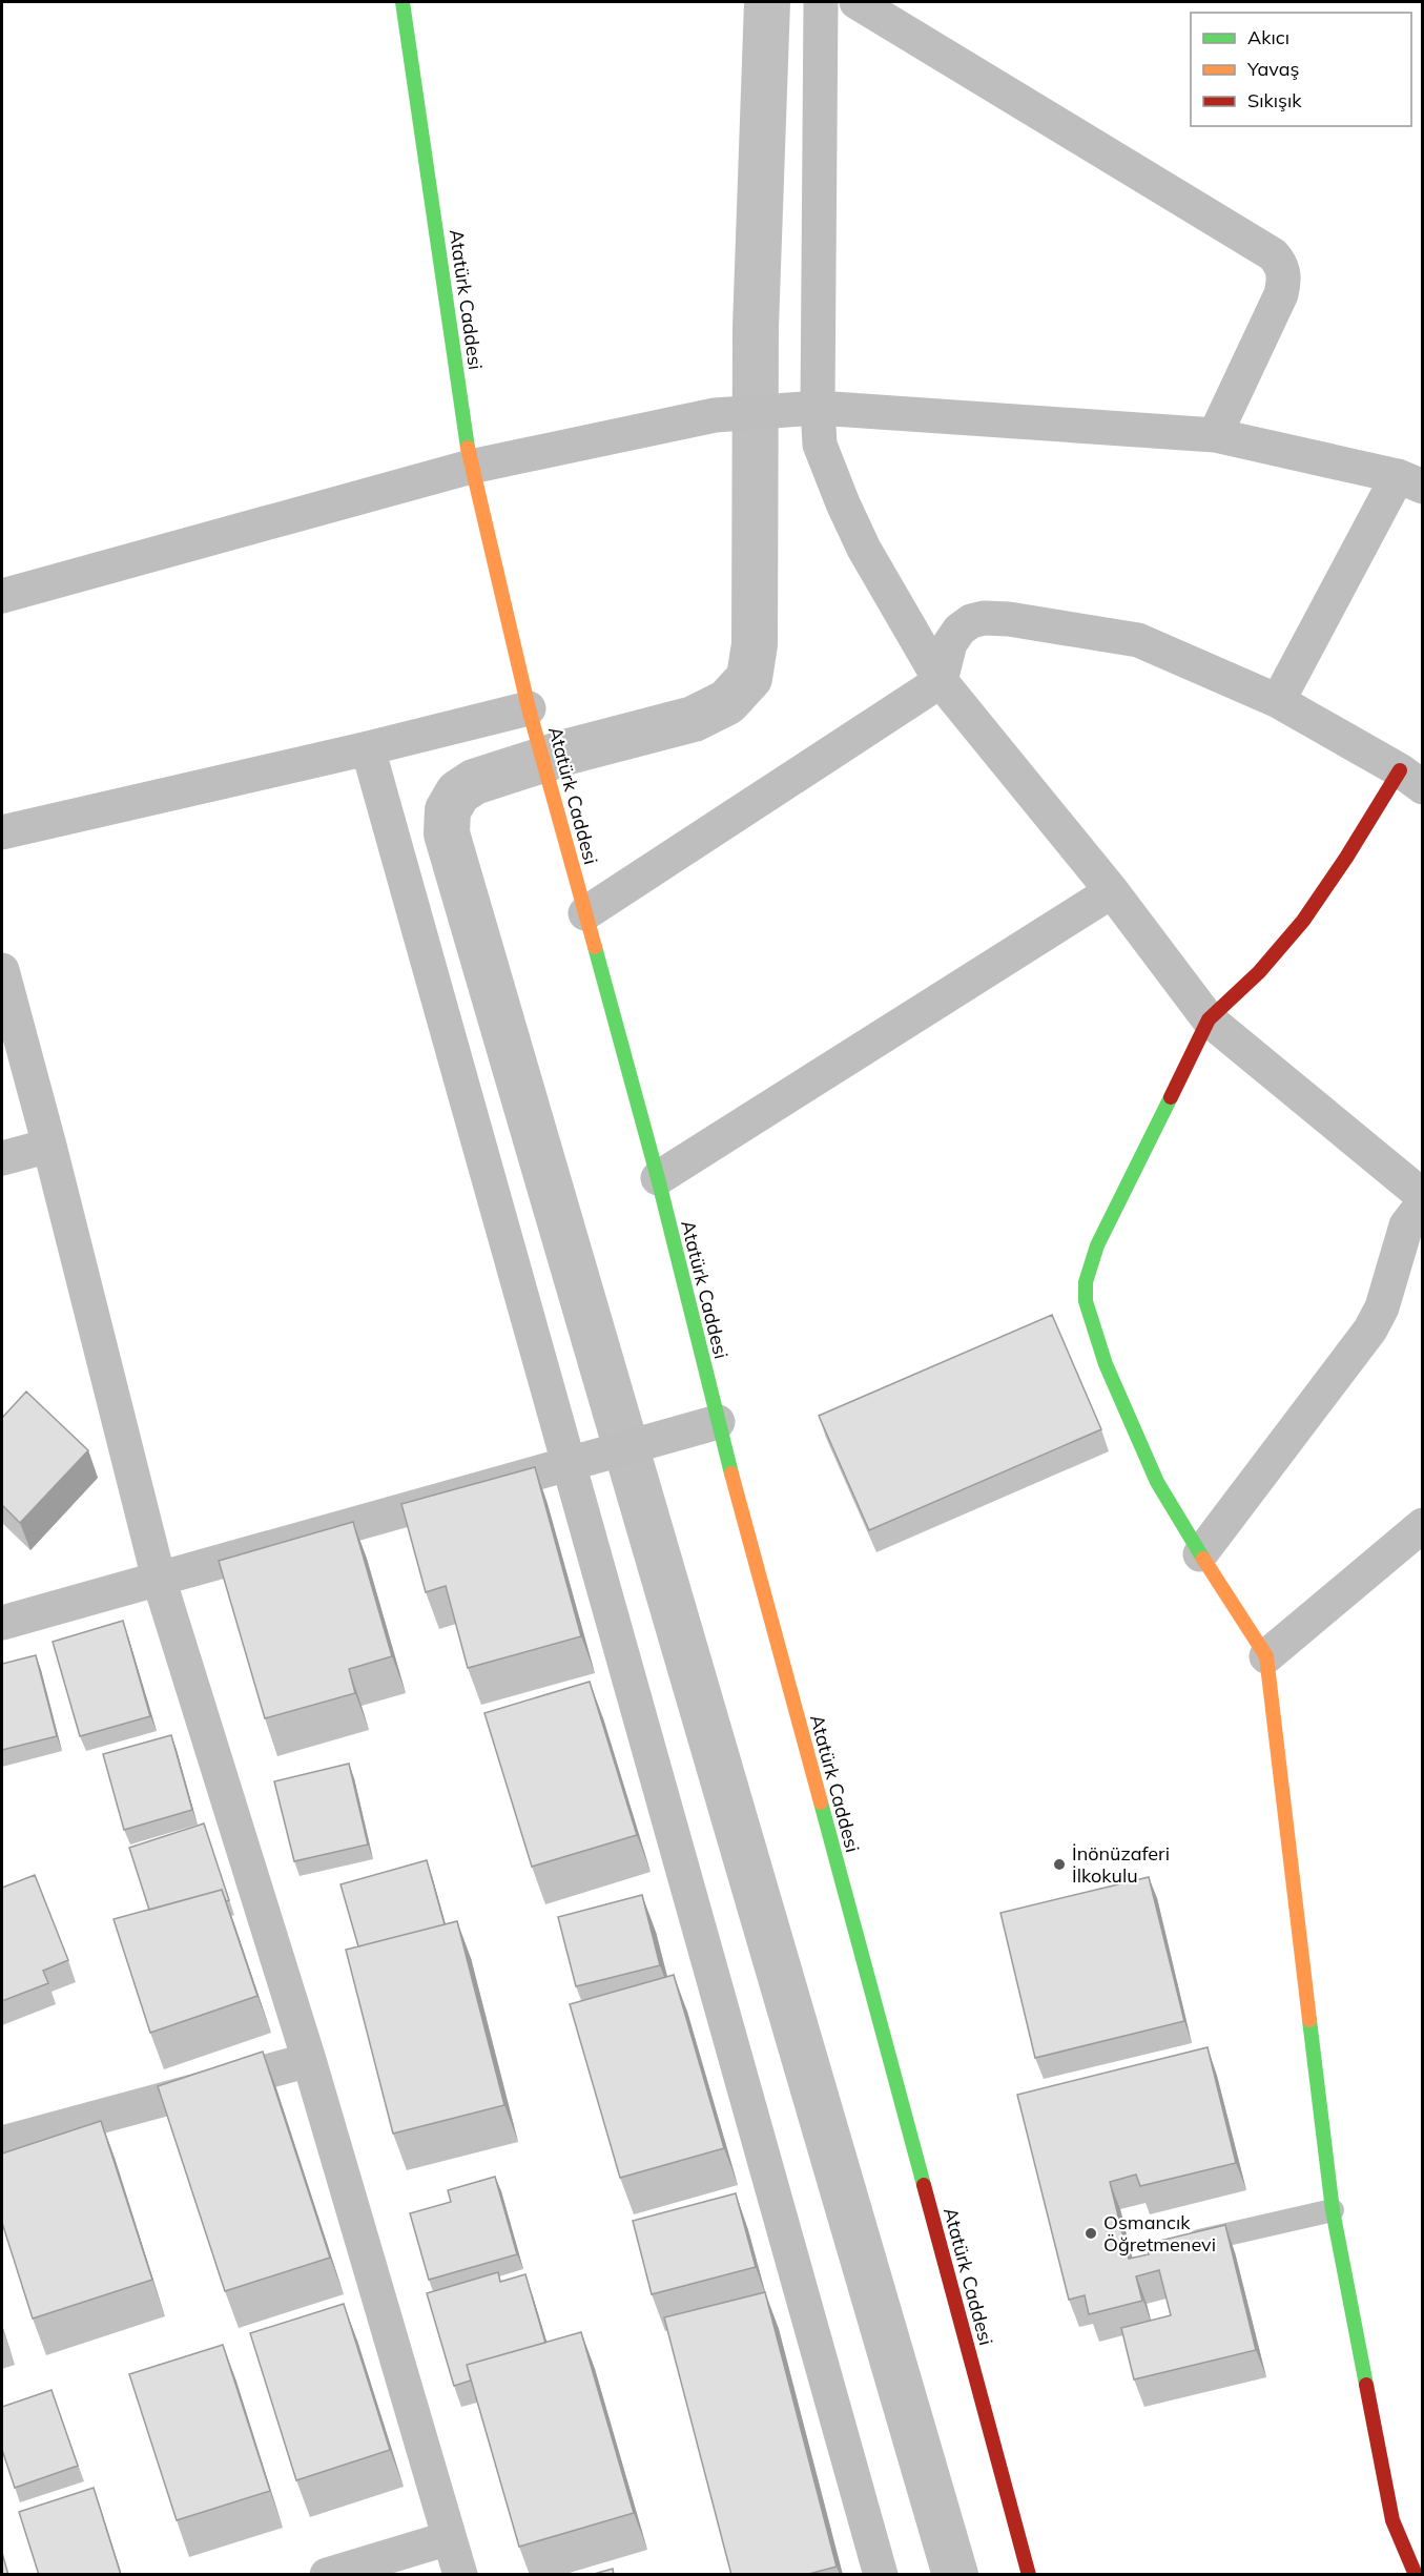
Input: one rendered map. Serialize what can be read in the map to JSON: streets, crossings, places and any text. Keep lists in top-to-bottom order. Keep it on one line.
{"streets":{"street":["Atatürk Caddesi"]},"places":["İnönüzaferi İlkokulu","Osmancık Öğretmenevi"],"legend":["Akıcı","Yavaş","Sıkışık"]}
